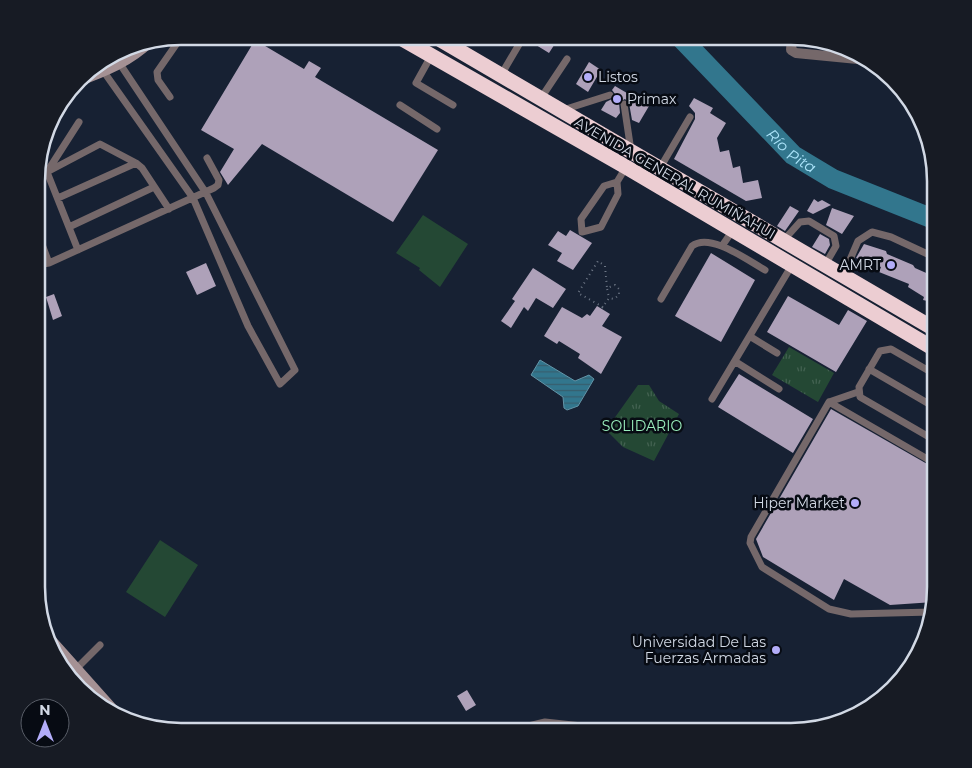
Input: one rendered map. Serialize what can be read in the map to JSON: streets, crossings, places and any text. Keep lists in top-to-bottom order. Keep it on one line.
{"streets":{"highway":["AVENIDA GENERAL RUMIÑAHUI"]},"water":["Río Pita"],"parks":["SOLIDARIO"],"places":["Listos","Primax","AMRT","Hiper Market","Universidad De Las Fuerzas Armadas"],"north":"top"}
